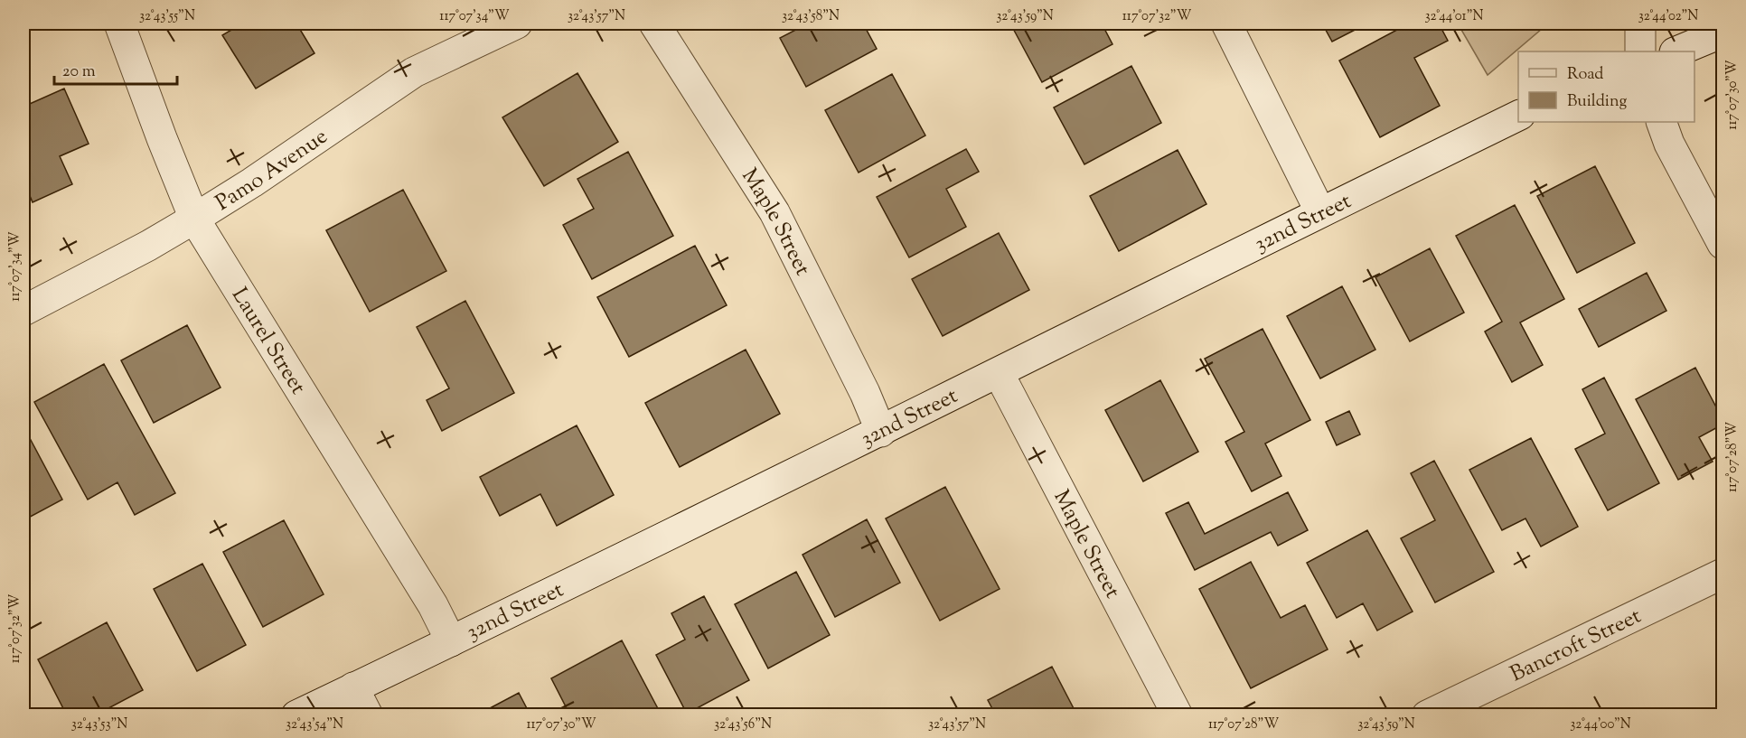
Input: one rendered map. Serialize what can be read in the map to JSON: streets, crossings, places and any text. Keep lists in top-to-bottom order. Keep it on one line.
{"streets":{"street":["Pamo Avenue","32nd Street","Maple Street","Laurel Street","Bancroft Street"]},"crossings":[["Pamo Avenue","Laurel Street"],["32nd Street","Maple Street"],["32nd Street","Laurel Street"]],"legend":["Road","Building"],"scale_bar":"20 m","coordinates":["32°43'55\"N","117°07'34\"W","32°43'57\"N","32°43'58\"N","32°43'59\"N","117°07'32\"W","32°44'01\"N","32°44'02\"N","117°07'30\"W","117°07'28\"W","32°43'53\"N","32°43'54\"N","32°43'56\"N","32°44'00\"N"]}
